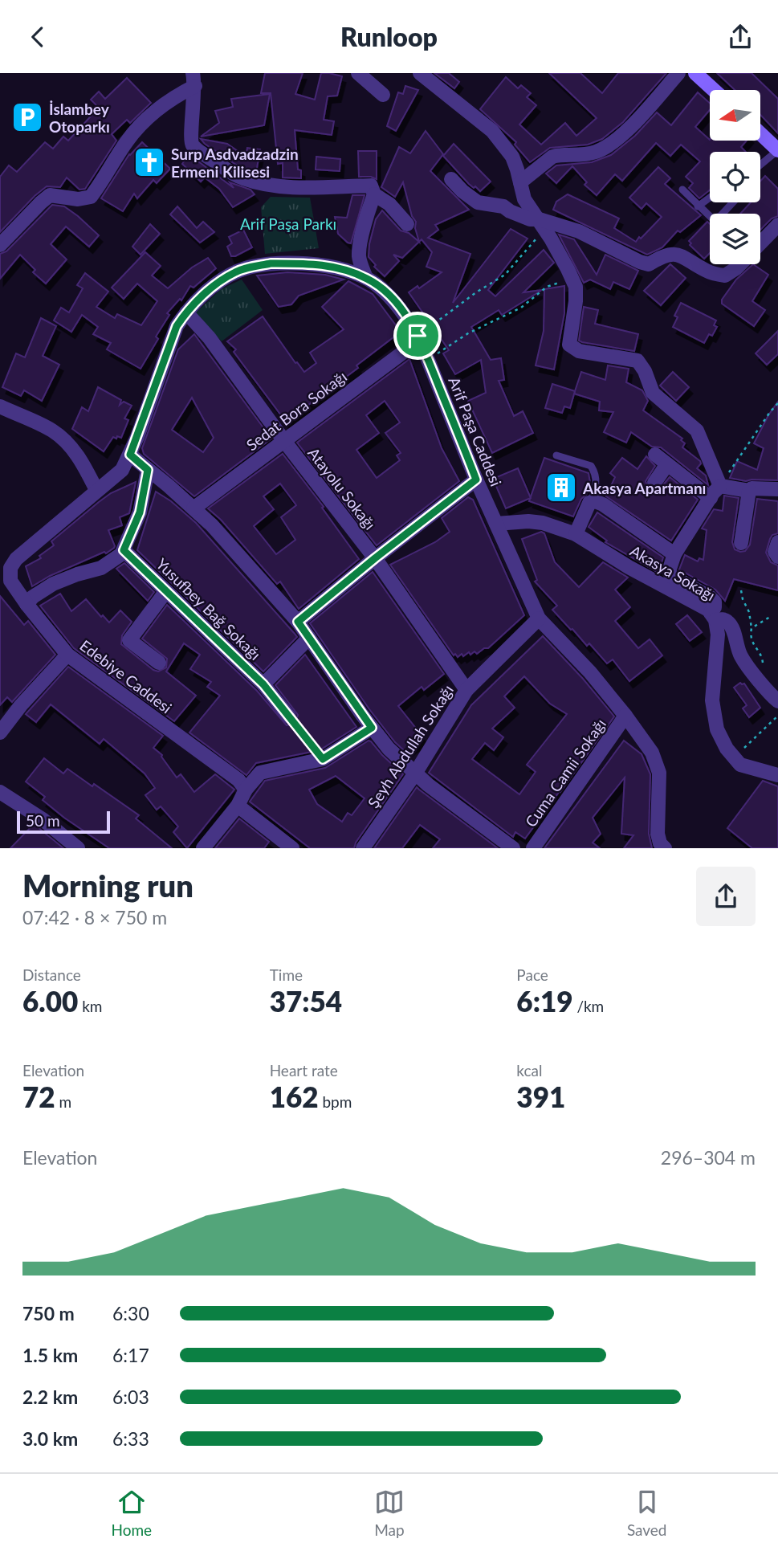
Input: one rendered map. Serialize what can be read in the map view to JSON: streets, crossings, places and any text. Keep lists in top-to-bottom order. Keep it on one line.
{"streets":{"street":["Sedat Bora Sokağı","Arif Paşa Caddesi","Atayolu Sokağı","Akasya Sokağı","Yusufbey Bağ Sokağı","Edebiye Caddesi","Şeyh Abdullah Sokağı","Cuma Camii Sokağı"]},"crossings":[["Sedat Bora Sokağı","Arif Paşa Caddesi"],["Sedat Bora Sokağı","Atayolu Sokağı"],["Arif Paşa Caddesi","Atayolu Sokağı"],["Arif Paşa Caddesi","Akasya Sokağı"],["Arif Paşa Caddesi","Edebiye Caddesi"],["Arif Paşa Caddesi","Şeyh Abdullah Sokağı"],["Arif Paşa Caddesi","Cuma Camii Sokağı"],["Atayolu Sokağı","Şeyh Abdullah Sokağı"]],"parks":["Arif Paşa Parkı"],"places":{"parking":["İslambey Otoparkı"],"church":["Surp Asdvadzadzin Ermeni Kilisesi"],"building":["Akasya Apartmanı"]},"scale_bar":"50 m","north":"left","page":{"header":"Runloop","scale":"50 m","heading":["Morning run","07:42 · 8 × 750 m"],"stats":[["Distance","6.00 km"],["Time","37:54"],["Pace","6:19 /km"],["Elevation","72 m"],["Heart rate","162 bpm"],["kcal","391"]],"chart":["Elevation","296–304 m"],"list":[{"name":"750 m","note":"6:30"},{"name":"1.5 km","note":"6:17"},{"name":"2.2 km","note":"6:03"},{"name":"3.0 km","note":"6:33"}],"tabs":["Home","Map","Saved"]}}
